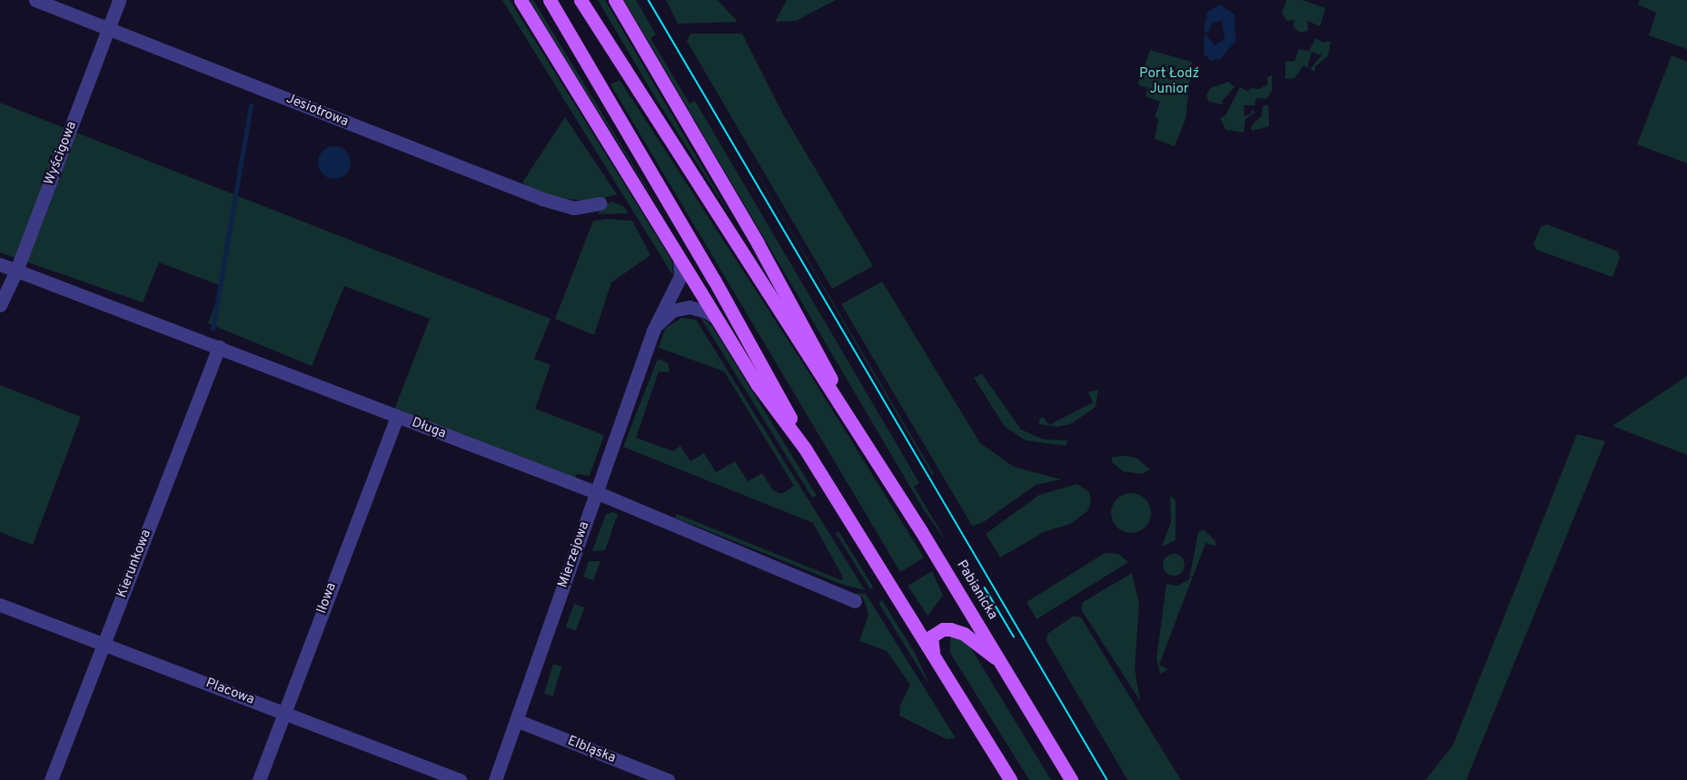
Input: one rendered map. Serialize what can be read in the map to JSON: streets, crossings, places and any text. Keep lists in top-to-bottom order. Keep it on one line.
{"streets":{"main road":["Pabianicka"],"street":["Jesiotrowa","Wyścigowa","Długa","Mierzejowa","Kierunkowa","Iłowa","Placowa","Elbląska"]},"crossings":[["Jesiotrowa","Wyścigowa"],["Wyścigowa","Długa"],["Długa","Mierzejowa"],["Długa","Kierunkowa"],["Długa","Iłowa"],["Mierzejowa","Elbląska"],["Kierunkowa","Placowa"],["Iłowa","Placowa"]],"parks":["Port Łodź Junior"]}
